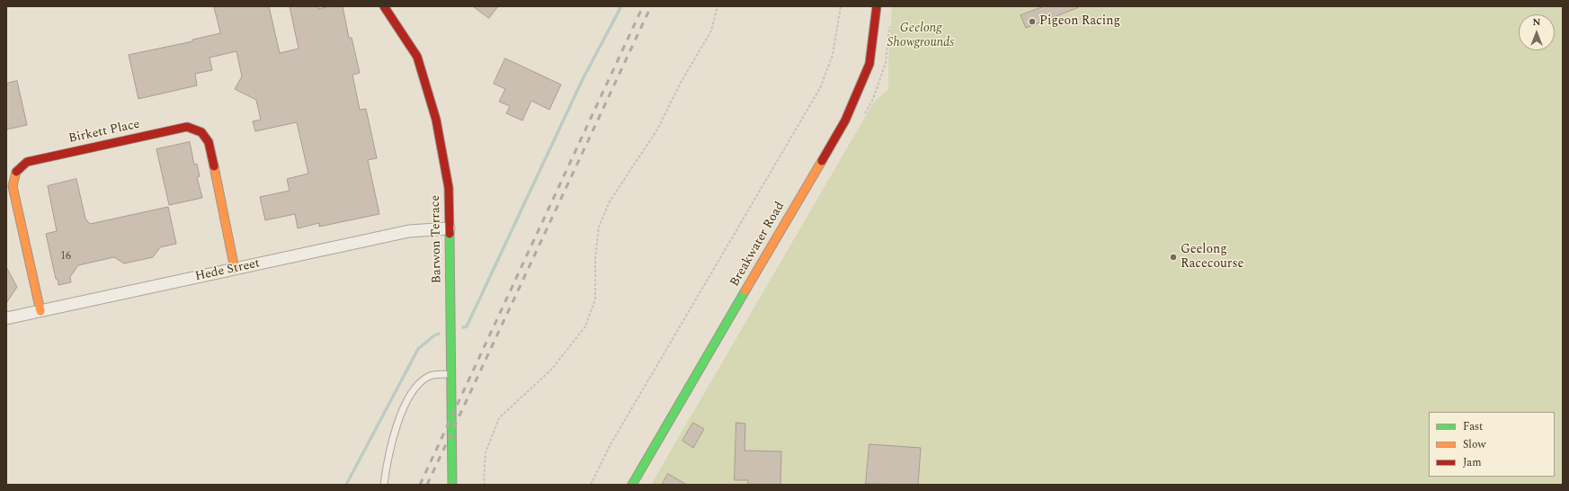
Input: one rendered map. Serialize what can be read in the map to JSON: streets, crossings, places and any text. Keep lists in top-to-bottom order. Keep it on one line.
{"streets":{"street":["Birkett Place","Barwon Terrace","Breakwater Road","Hede Street"]},"crossings":[["Birkett Place","Hede Street"],["Barwon Terrace","Hede Street"]],"parks":["Geelong Showgrounds"],"places":["Pigeon Racing","Geelong Racecourse"],"house_numbers":["16"],"legend":["Fast","Slow","Jam"],"north":"top"}
